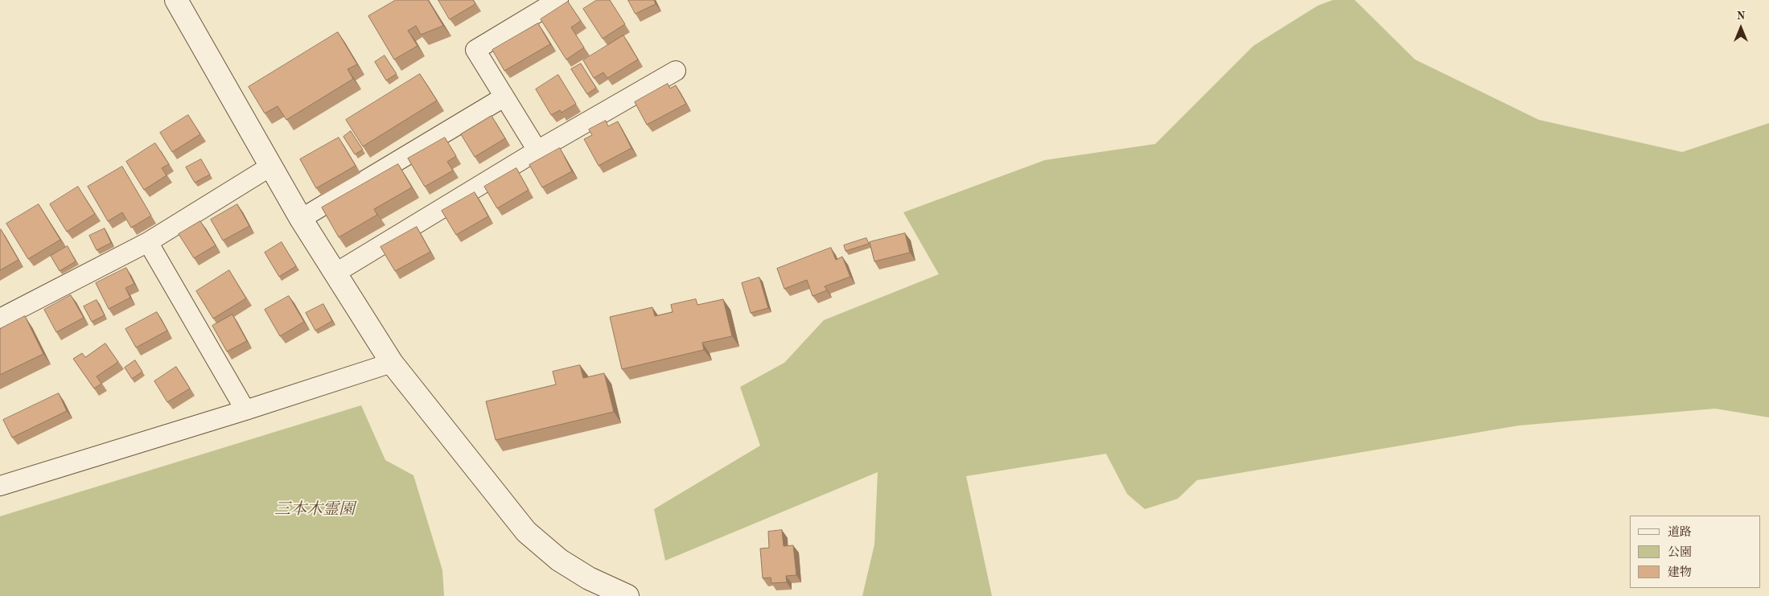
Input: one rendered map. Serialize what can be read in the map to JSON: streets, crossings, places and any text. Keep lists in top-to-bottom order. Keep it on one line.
{"parks":["三本木霊園"],"legend":["道路","公園","建物"],"north":"top"}
